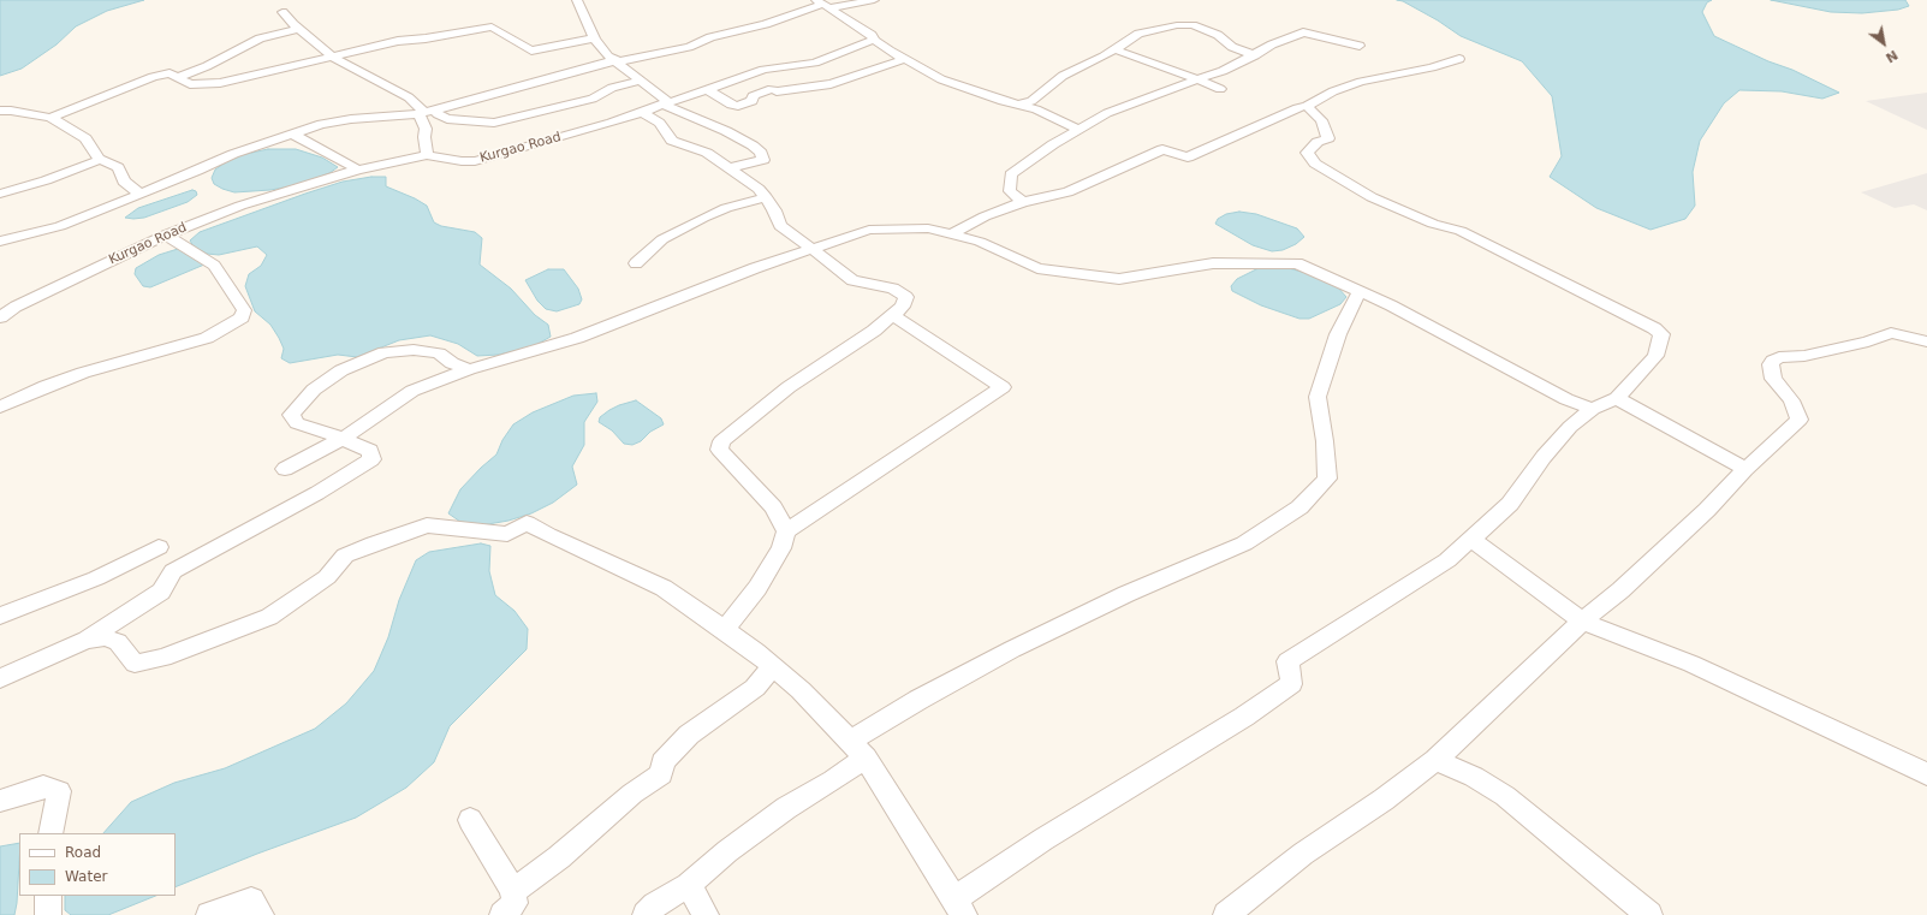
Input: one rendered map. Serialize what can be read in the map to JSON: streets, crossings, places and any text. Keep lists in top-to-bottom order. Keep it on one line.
{"streets":{"street":["Kurgao Road"]},"legend":["Road","Water"],"north":"bottom right"}
